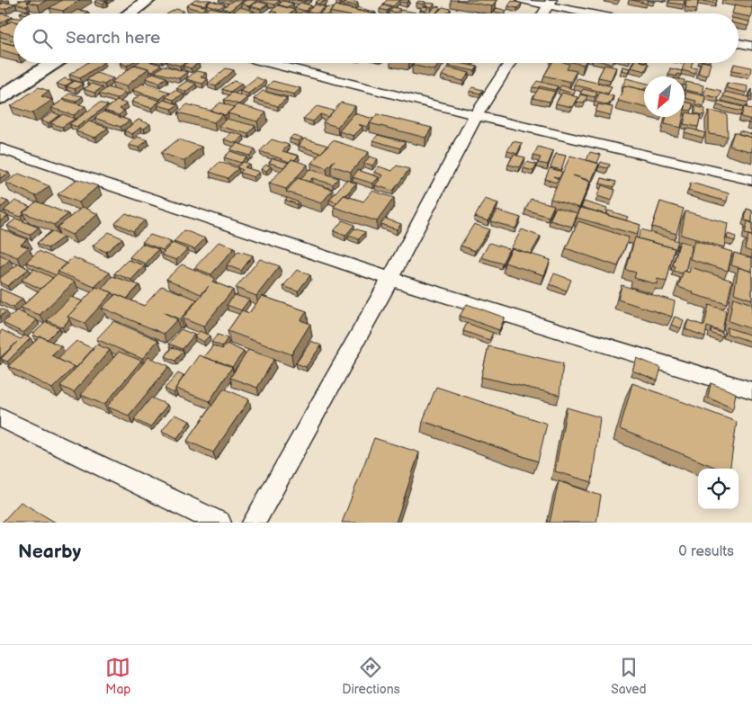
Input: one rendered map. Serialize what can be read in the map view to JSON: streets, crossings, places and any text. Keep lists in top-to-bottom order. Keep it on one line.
{"north":"bottom left","page":{"search":"Search here","heading":["Nearby","0 results"],"nav":["Map","Directions","Saved"]}}
